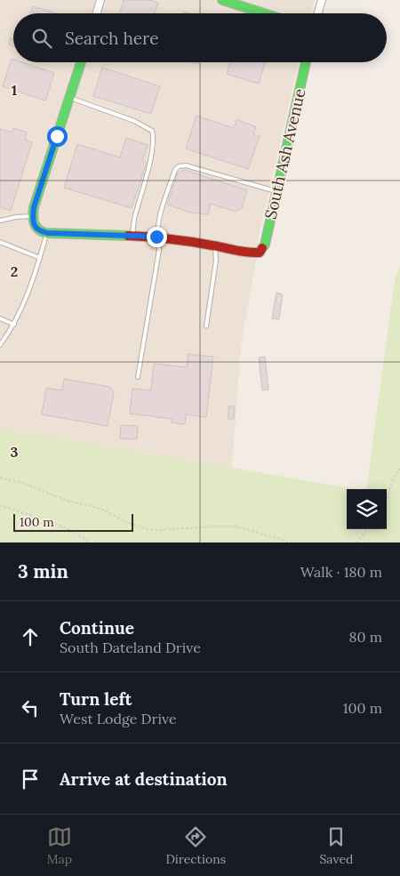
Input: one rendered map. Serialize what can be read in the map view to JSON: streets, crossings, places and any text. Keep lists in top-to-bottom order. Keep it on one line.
{"streets":{"street":["South Ash Avenue"]},"scale_bar":"100 m","page":{"search":"Search here","scale":"100 m","heading":["3 min","Walk · 180 m"],"list":[["Continue","South Dateland Drive","80 m"],["Turn left","West Lodge Drive","100 m"],"Arrive at destination"],"nav":["Map","Directions","Saved"]},"grid":{"rows":["1","2","3"]}}
